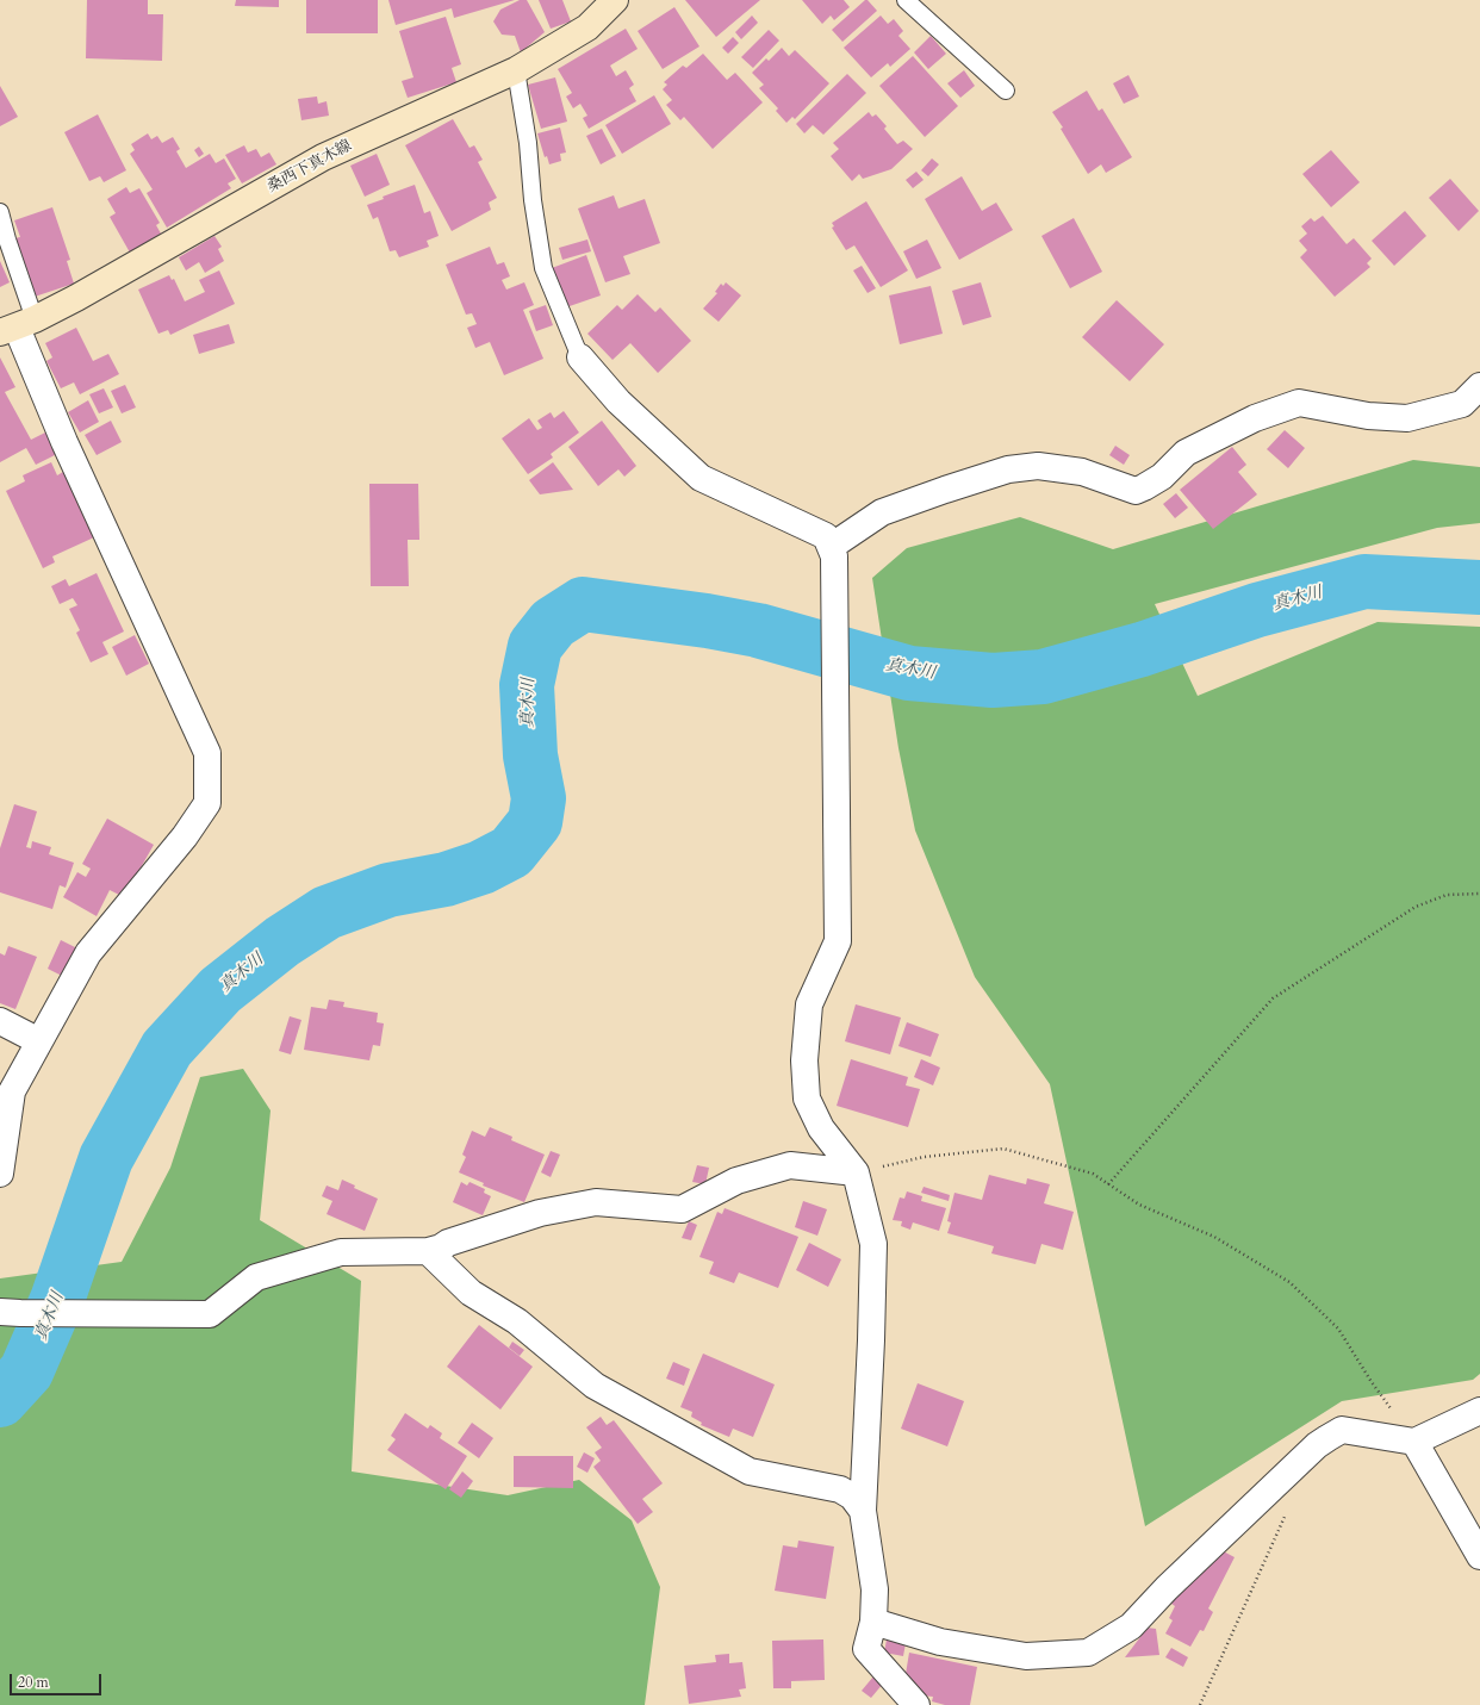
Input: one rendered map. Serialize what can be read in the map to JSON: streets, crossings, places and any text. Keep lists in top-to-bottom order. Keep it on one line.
{"streets":{"main road":["桑西下真木線"]},"water":["真木川"],"scale_bar":"20 m"}
